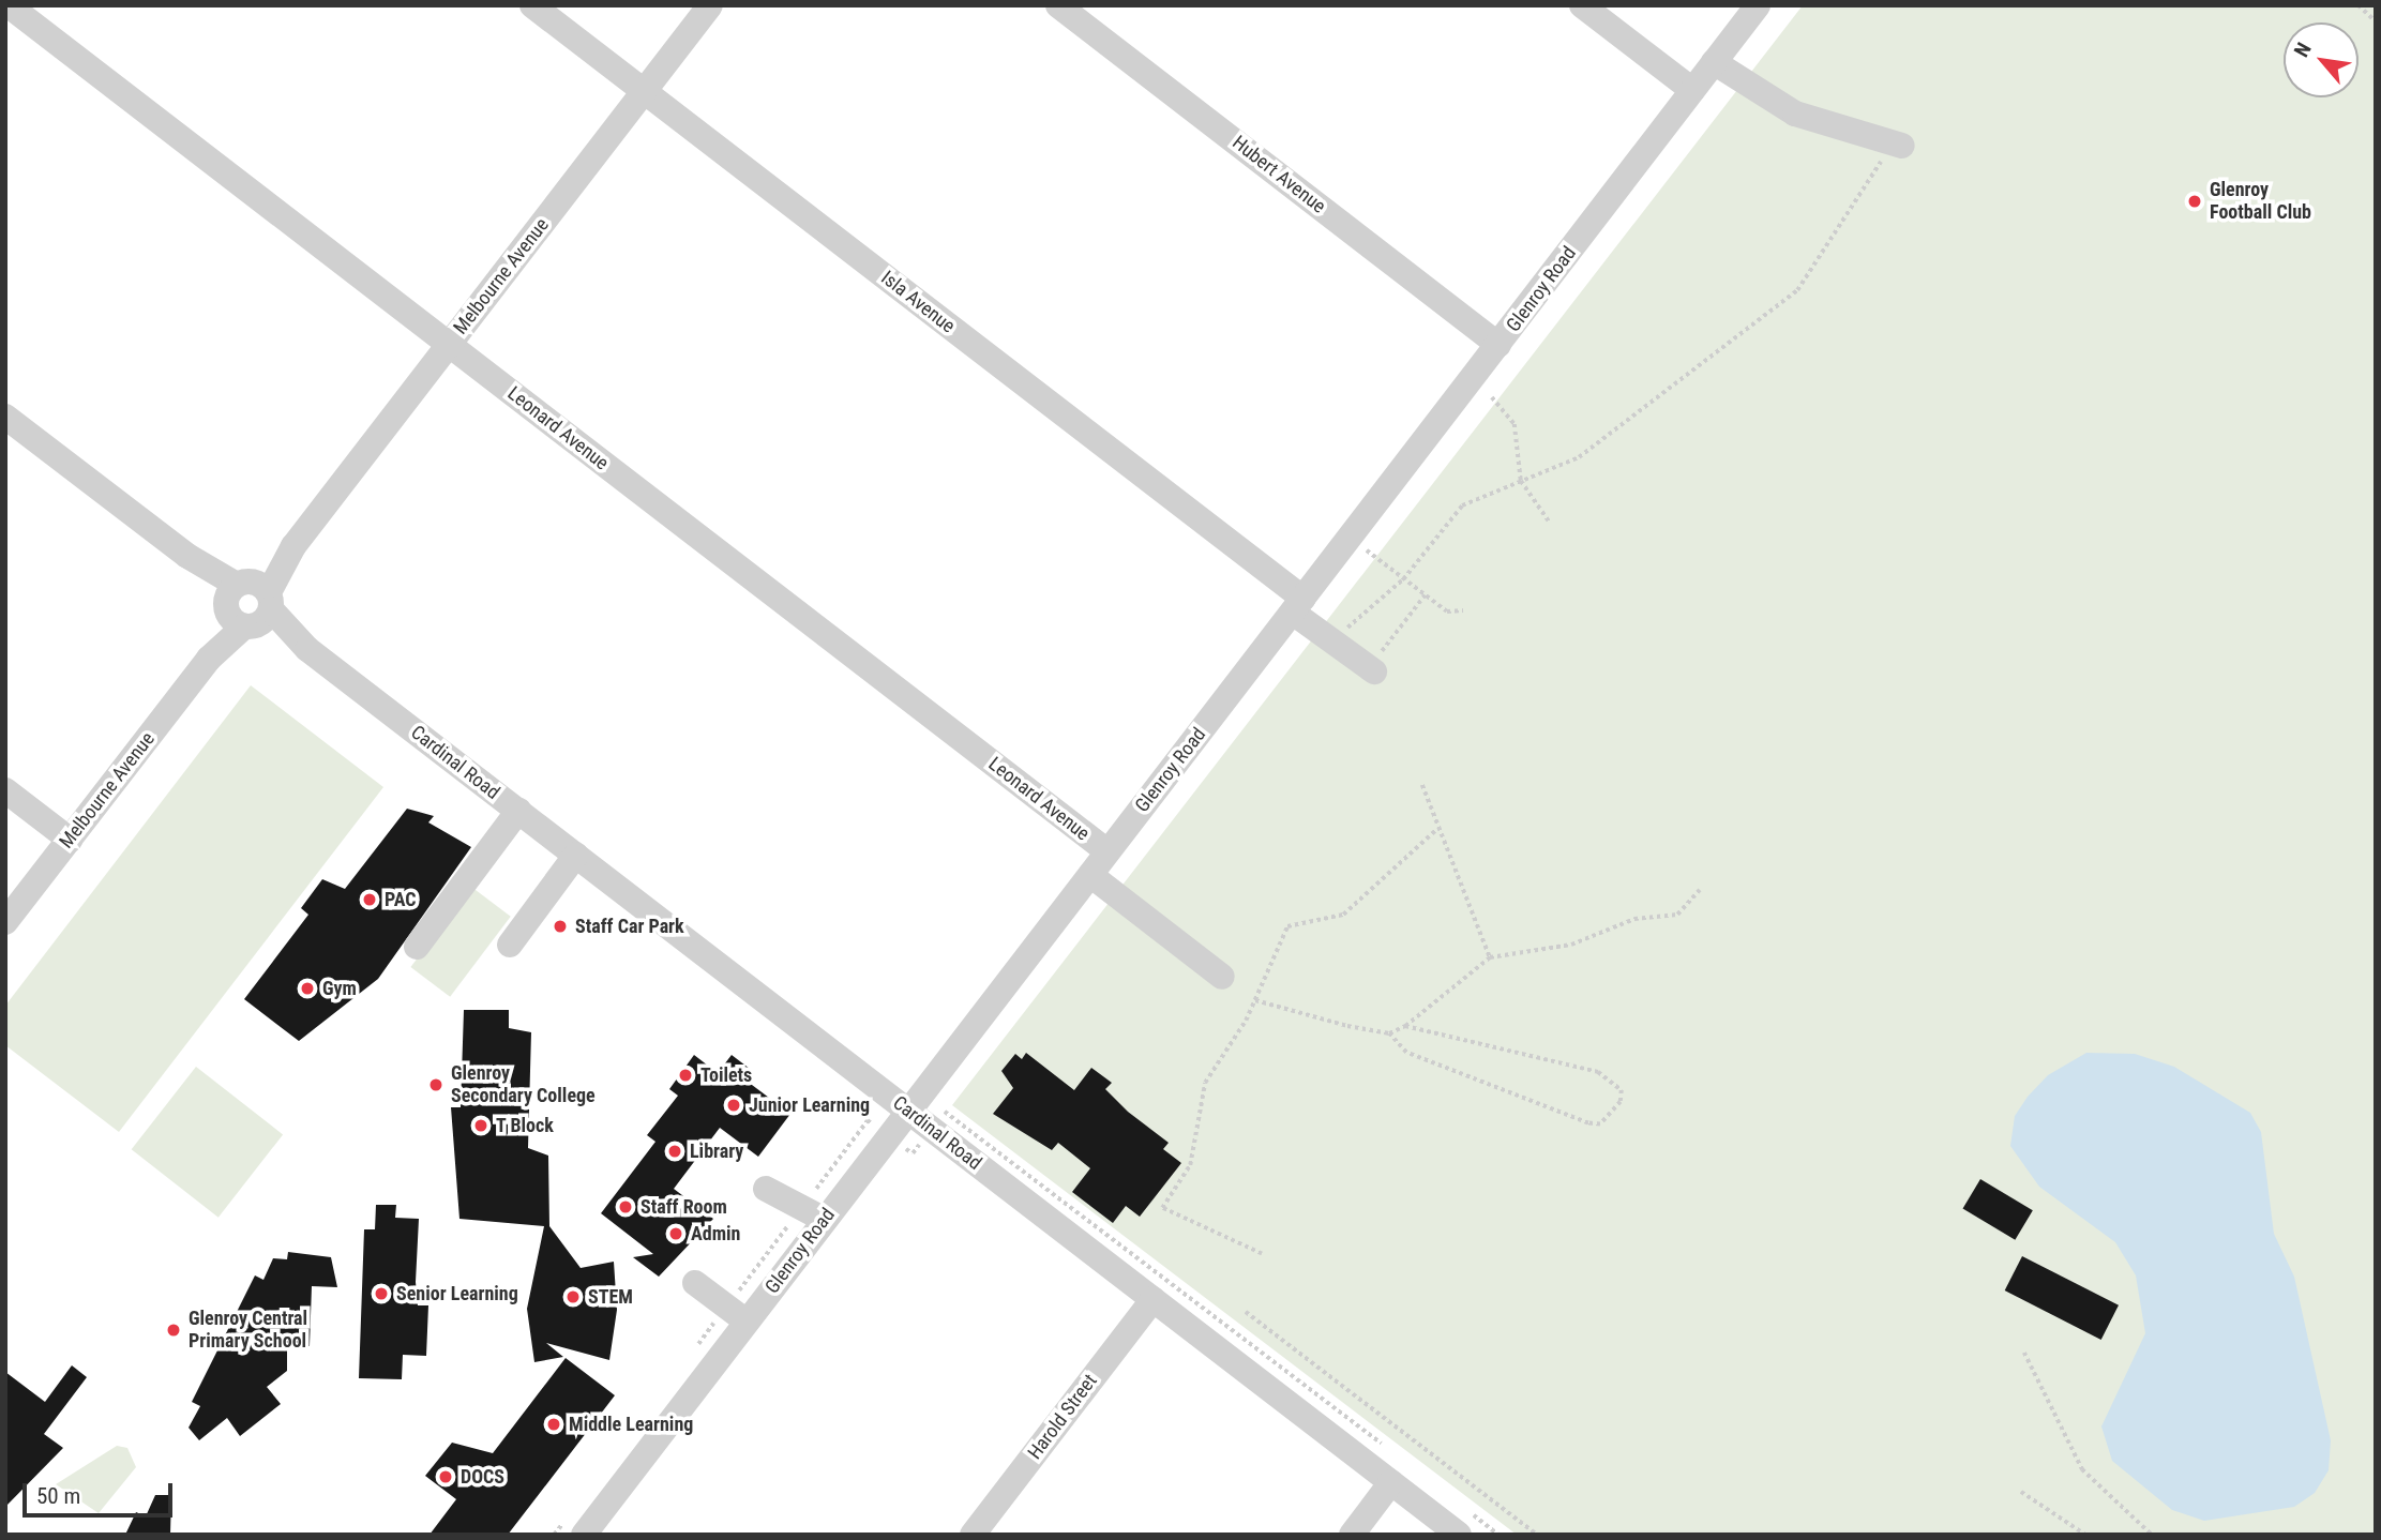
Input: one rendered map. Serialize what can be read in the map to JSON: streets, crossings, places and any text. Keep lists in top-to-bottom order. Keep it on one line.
{"streets":{"street":["Hubert Avenue","Melbourne Avenue","Glenroy Road","Isla Avenue","Leonard Avenue","Cardinal Road","Harold Street"]},"crossings":[["Hubert Avenue","Glenroy Road"],["Melbourne Avenue","Isla Avenue"],["Melbourne Avenue","Leonard Avenue"],["Melbourne Avenue","Cardinal Road"],["Glenroy Road","Isla Avenue"],["Glenroy Road","Leonard Avenue"],["Glenroy Road","Cardinal Road"],["Cardinal Road","Harold Street"]],"places":["Glenroy Football Club","PAC","Staff Car Park","Gym","Toilets","Glenroy Secondary College","Junior Learning","T Block","Library","Staff Room","Admin","Senior Learning","STEM","Glenroy Central Primary School","Middle Learning","DOCS"],"scale_bar":"50 m","north":"top left"}
